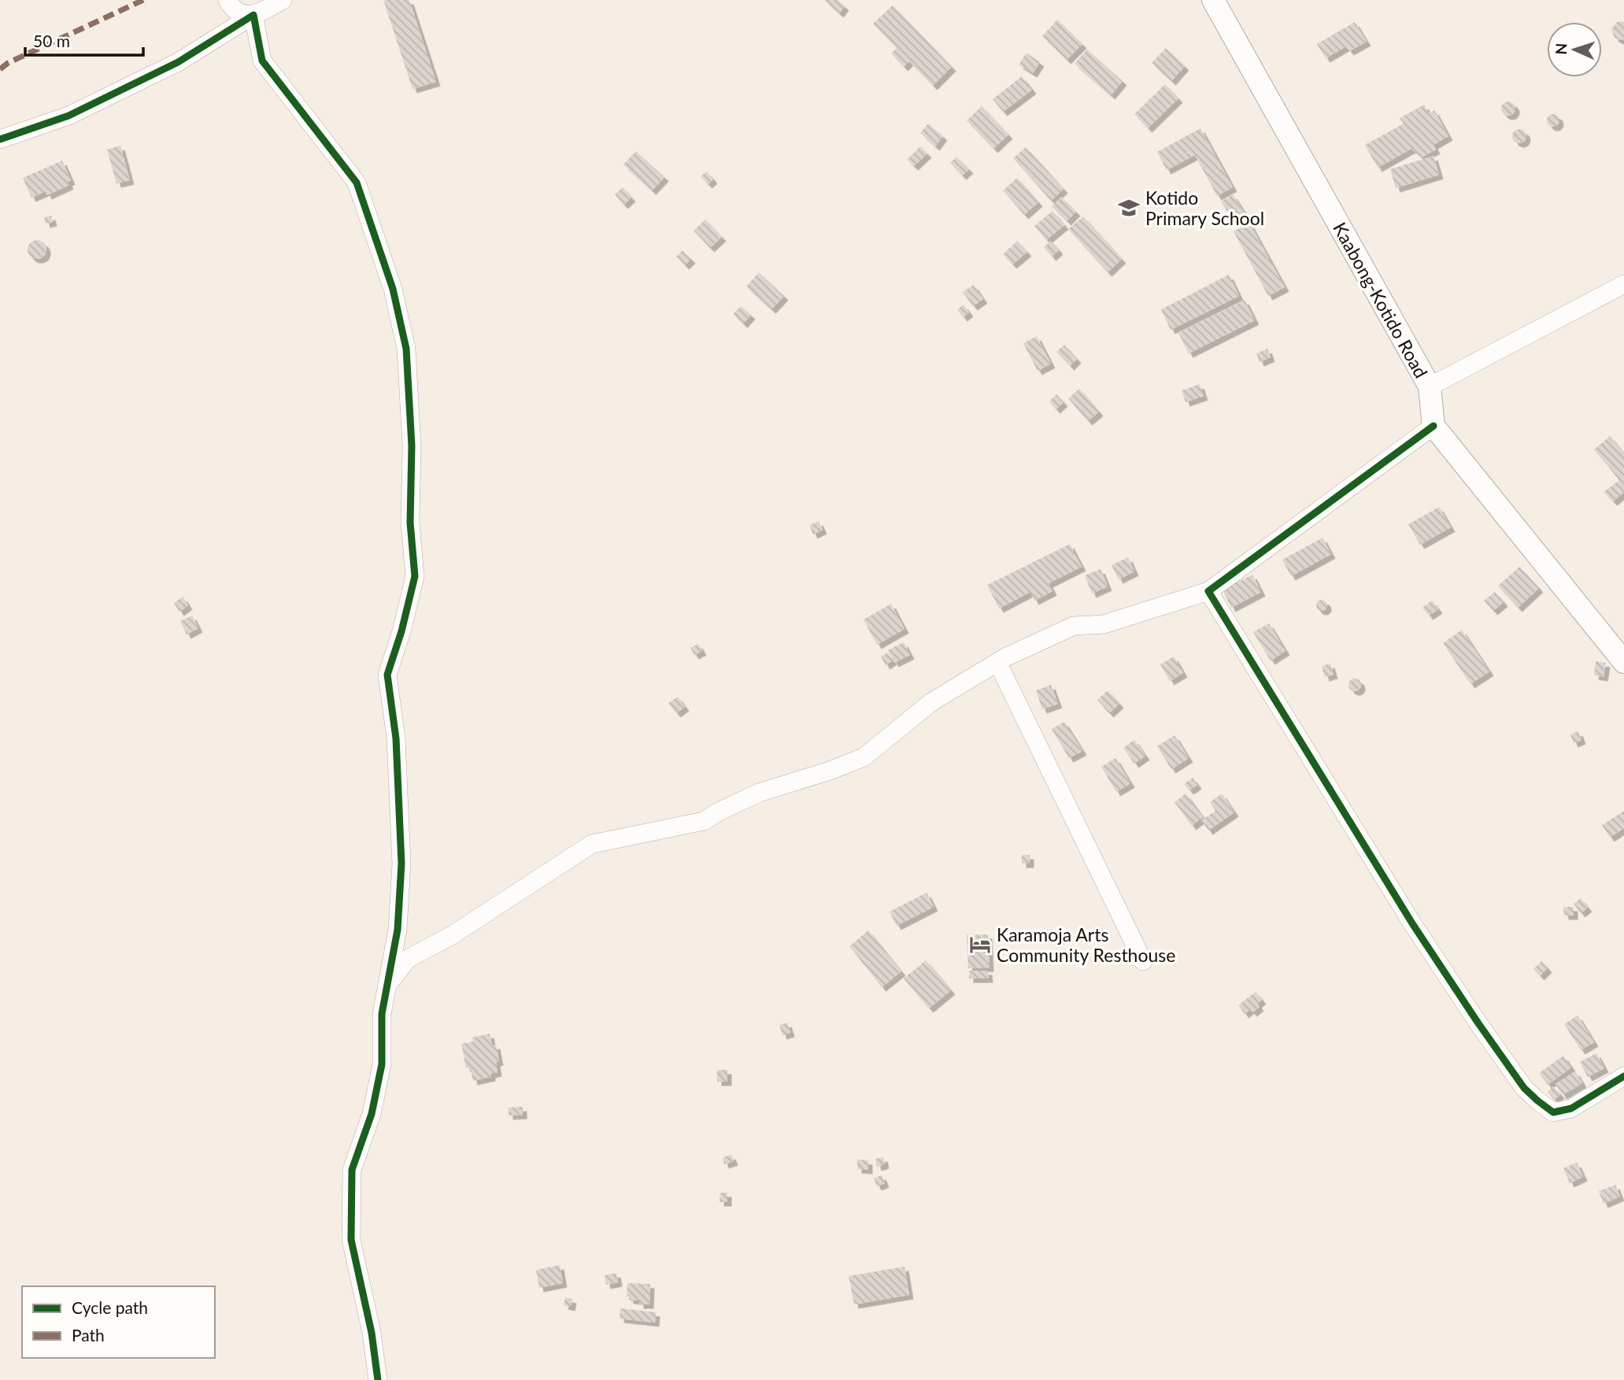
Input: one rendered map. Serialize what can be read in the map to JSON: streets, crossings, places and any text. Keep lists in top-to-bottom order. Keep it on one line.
{"streets":{"main road":["Kaabong-Kotido Road"]},"places":{"school or university":["Kotido Primary School"],"hotel":["Karamoja Arts Community Resthouse"]},"legend":["Cycle path","Path"],"scale_bar":"50 m","north":"left"}
